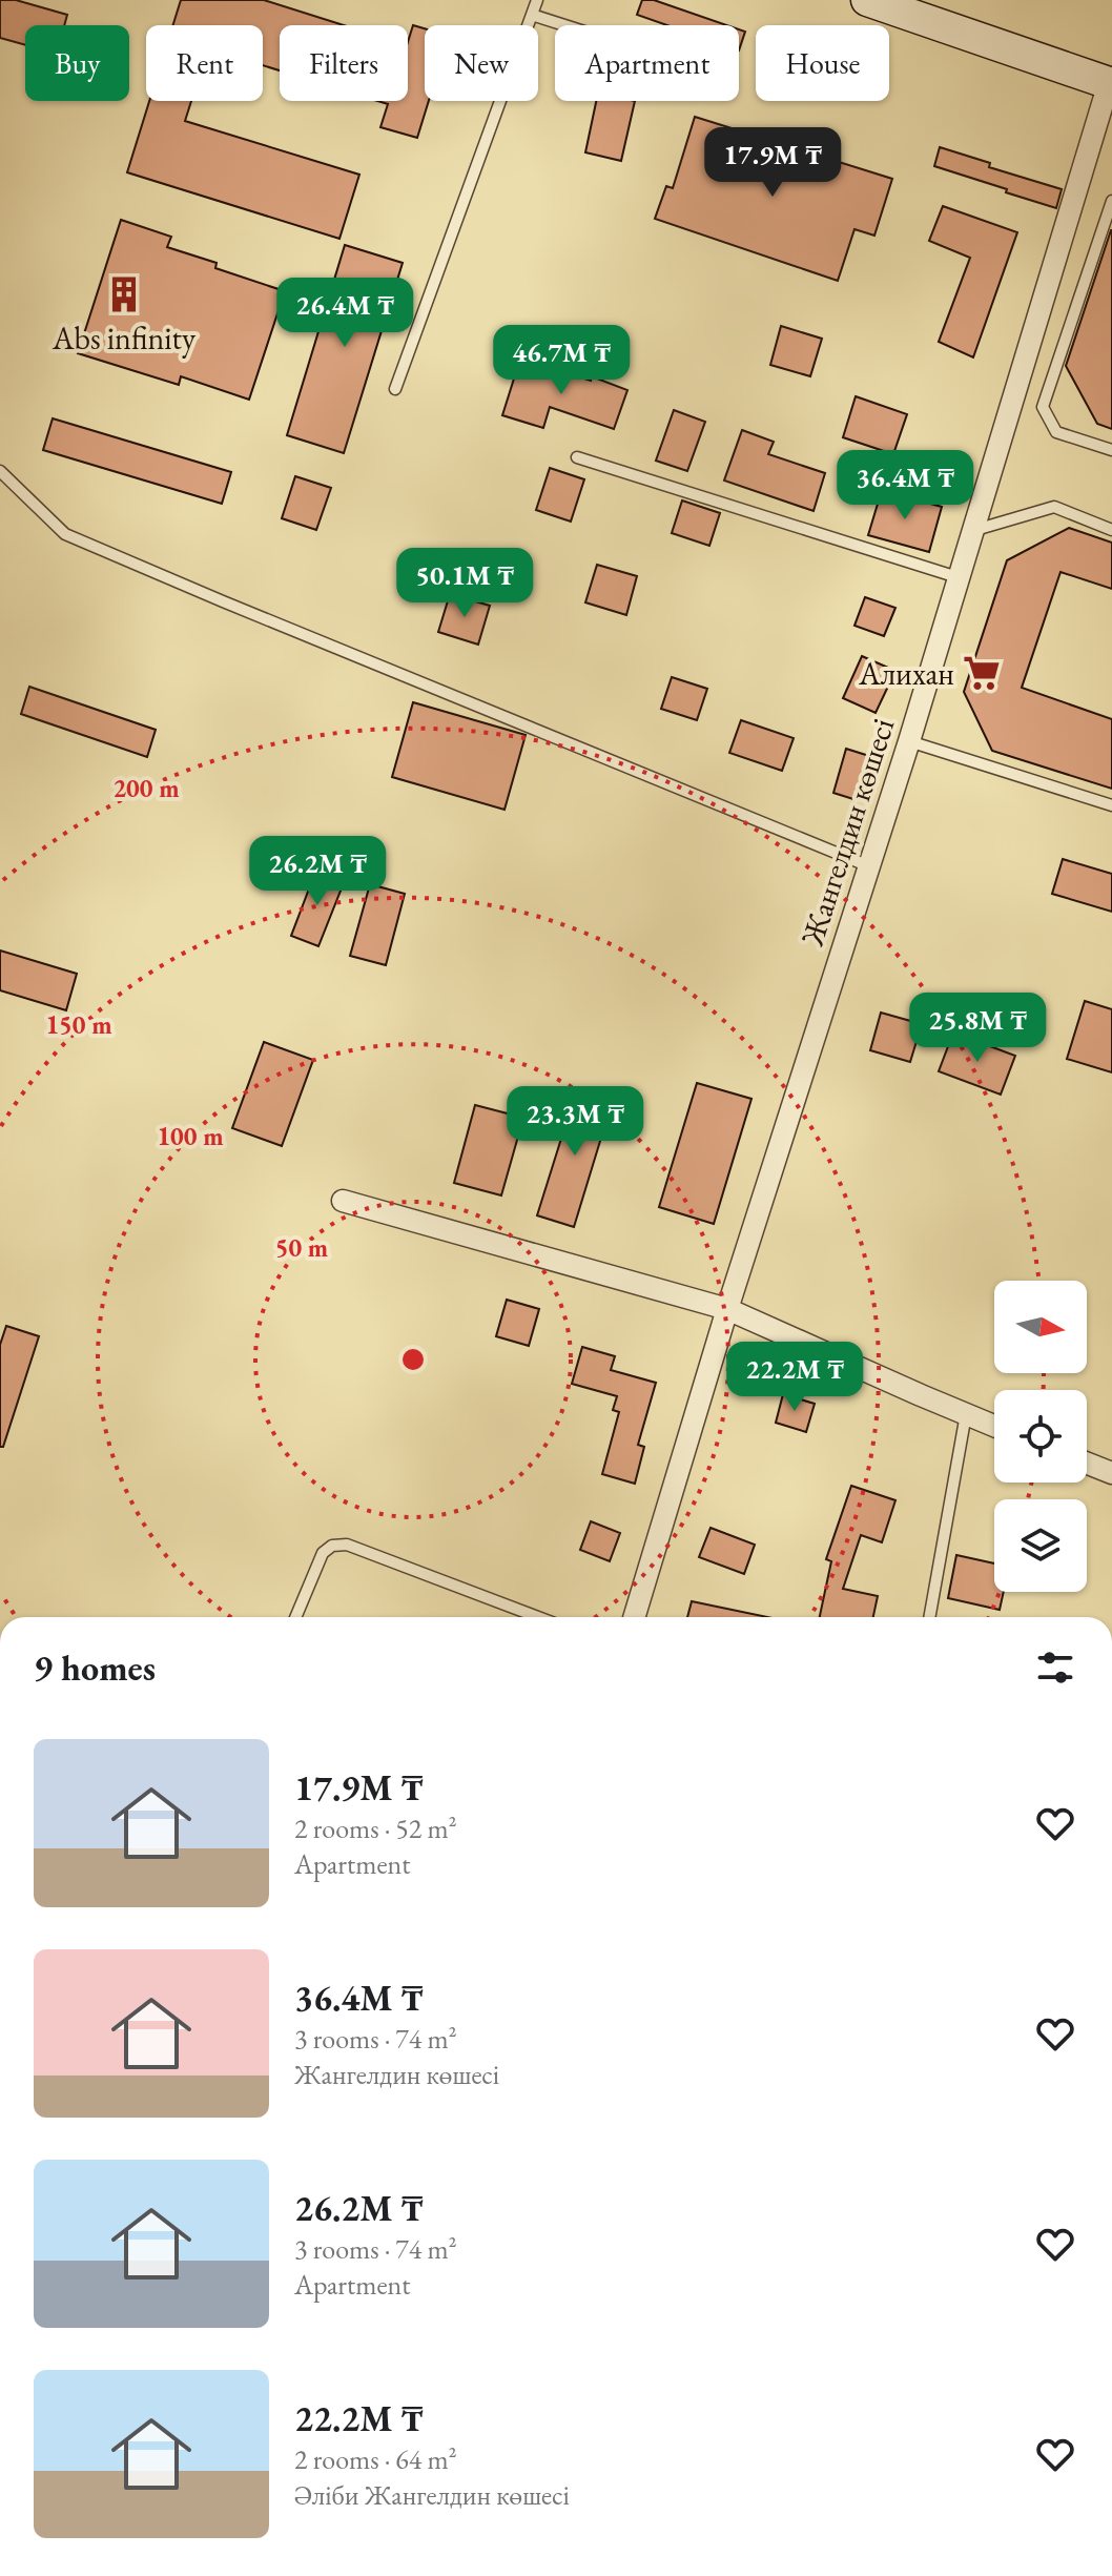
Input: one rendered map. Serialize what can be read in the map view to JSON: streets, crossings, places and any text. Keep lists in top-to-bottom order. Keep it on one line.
{"streets":{"street":["Жангелдин көшесі"]},"places":{"building":["Abs infinity"],"supermarket":["Алихан"]},"north":"right","page":{"chip":["Buy","Rent","Filters","New","Apartment","House"],"price":["17.9M ₸","26.4M ₸","46.7M ₸","36.4M ₸","50.1M ₸","26.2M ₸","25.8M ₸","23.3M ₸","22.2M ₸"],"heading":"9 homes","list":[{"name":"17.9M ₸","note":"2 rooms · 52 m² · Apartment"},{"name":"36.4M ₸","note":"3 rooms · 74 m² · Жангелдин көшесі"},{"name":"26.2M ₸","note":"3 rooms · 74 m² · Apartment"},{"name":"22.2M ₸","note":"2 rooms · 64 m² · Әліби Жангелдин көшесі"}]},"rings":["200 m","150 m","100 m","50 m"]}
